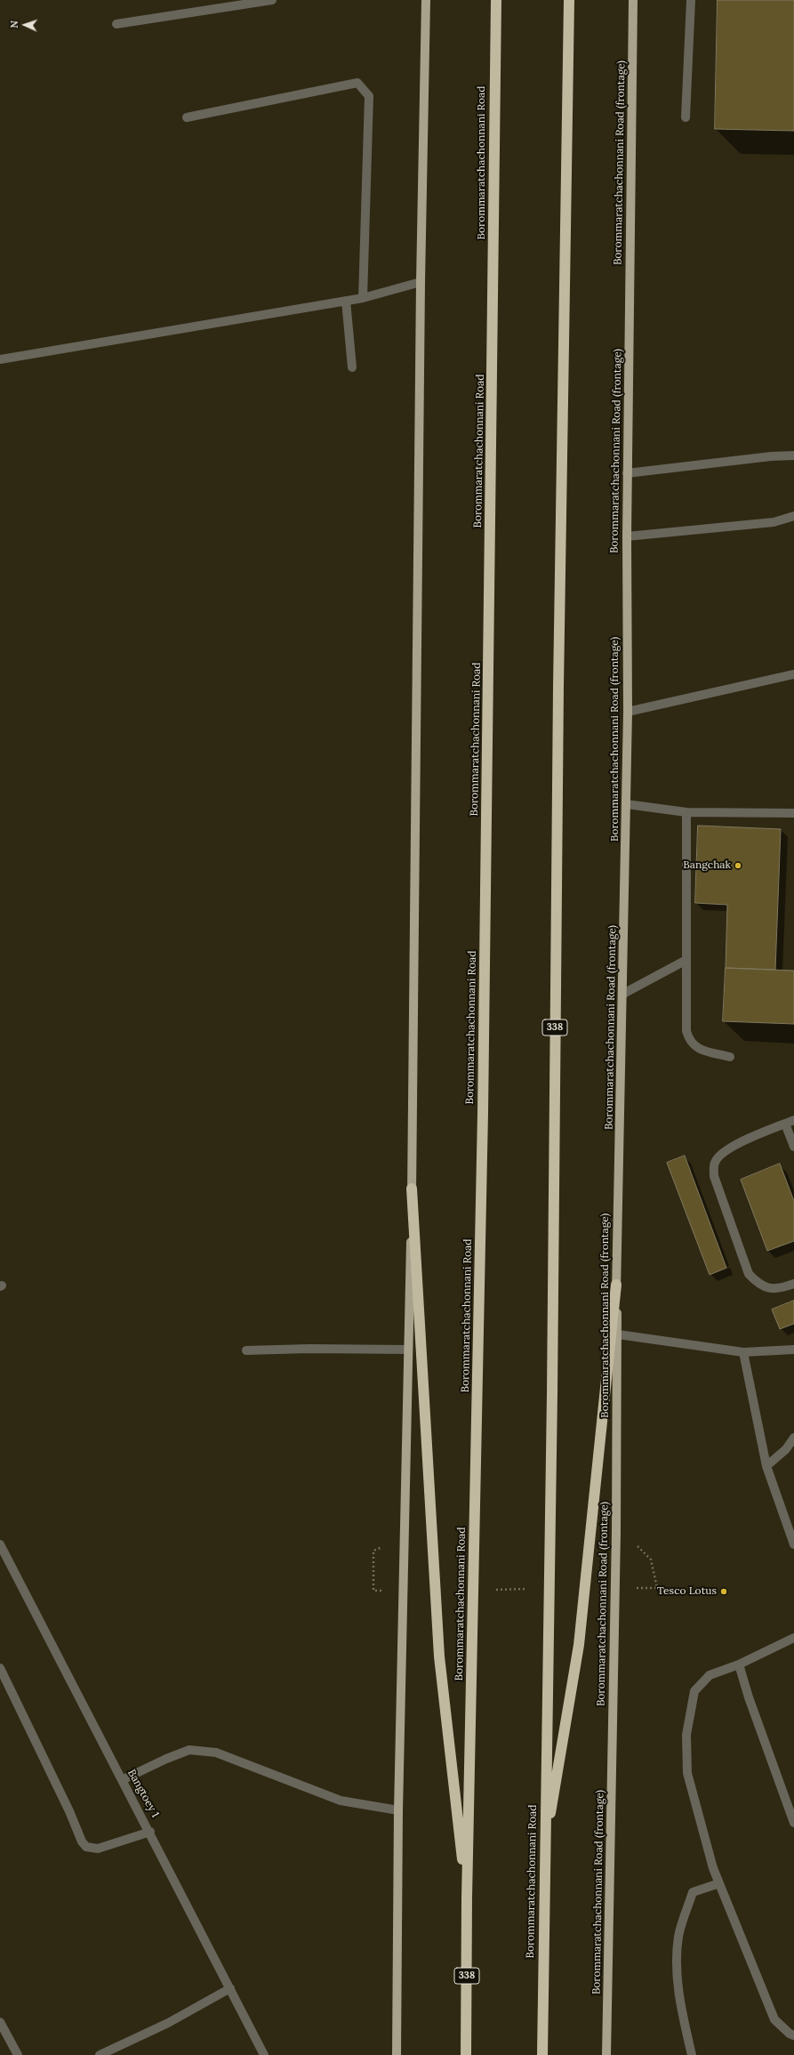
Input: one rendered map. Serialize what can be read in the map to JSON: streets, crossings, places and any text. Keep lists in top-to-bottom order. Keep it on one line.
{"streets":{"highway":["Borommaratchachonnani Road","338"],"main road":["Borommaratchachonnani Road (frontage)"],"street":["Bangtoey 1"]},"places":["Bangchak","Tesco Lotus"],"north":"left"}
